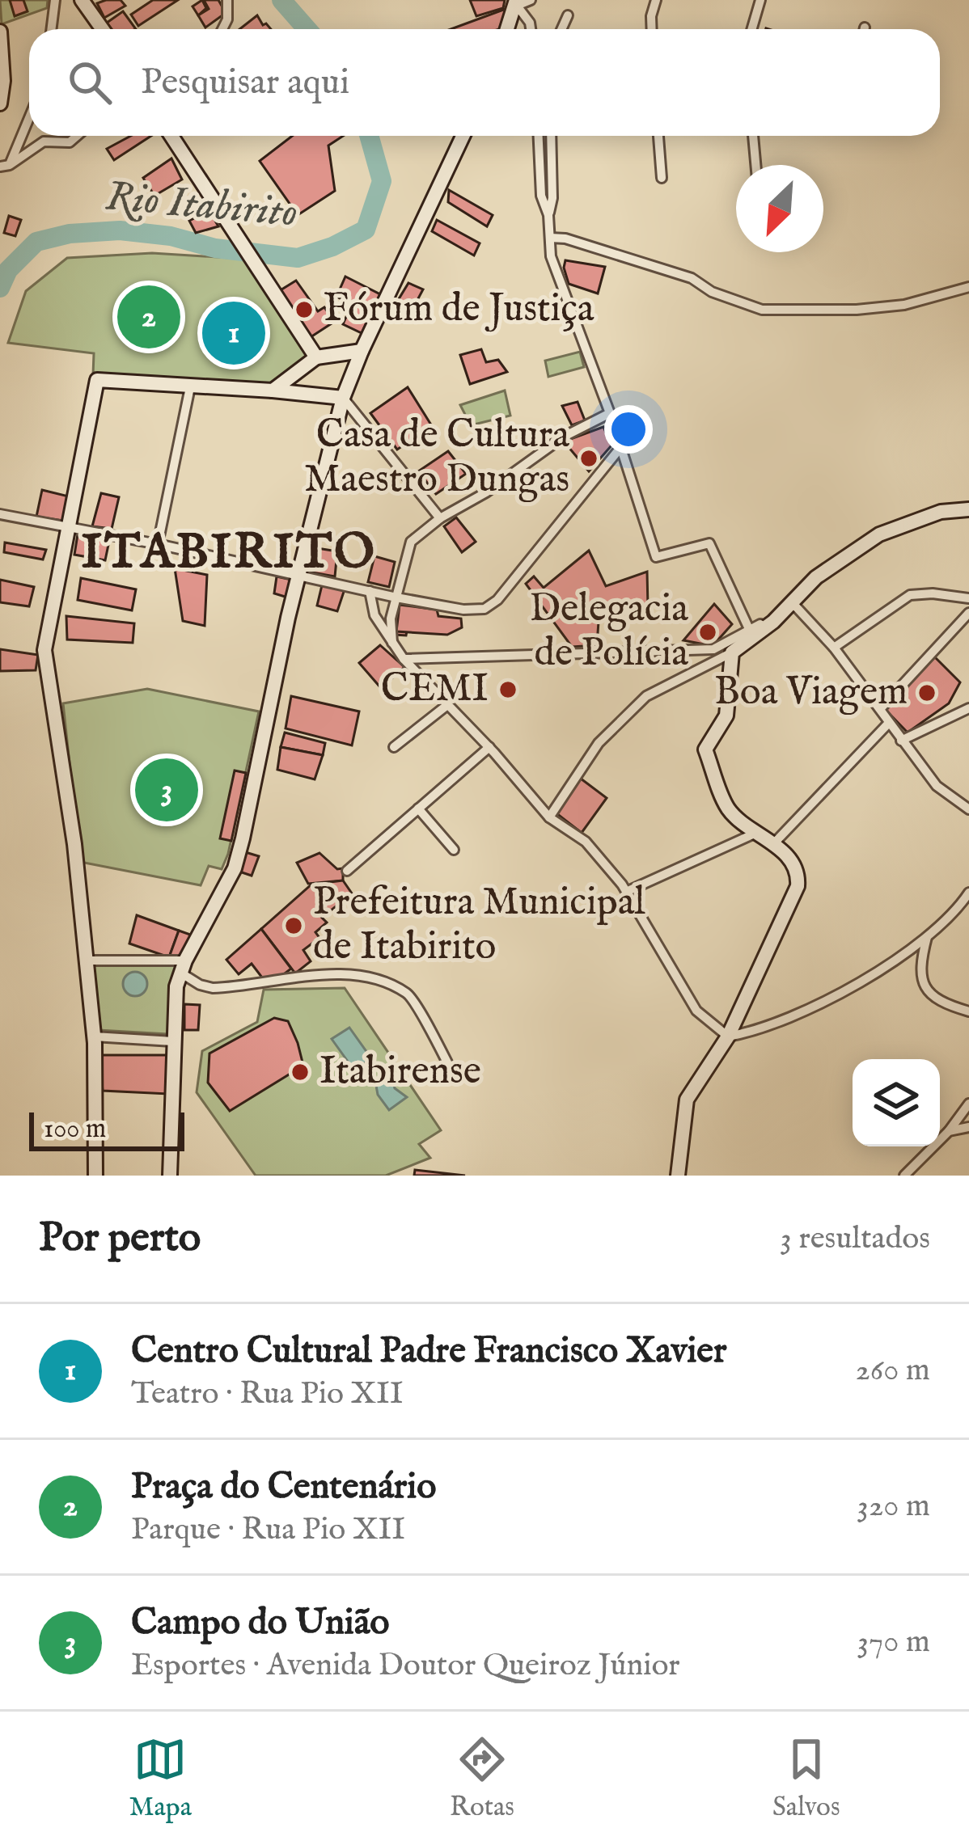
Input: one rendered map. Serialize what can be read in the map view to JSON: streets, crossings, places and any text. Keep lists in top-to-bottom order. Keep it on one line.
{"districts":["ITABIRITO"],"water":["Rio Itabirito"],"places":["Fórum de Justiça","Casa de Cultura Maestro Dungas","Delegacia de Polícia","CEMI","Boa Viagem","Prefeitura Municipal de Itabirito","Itabirense"],"scale_bar":"100 m","north":"bottom left","page":{"search":"Pesquisar aqui","pins":["2","1","3"],"scale":"100 m","heading":["Por perto","3 resultados"],"list":[{"mark":"1","name":"Centro Cultural Padre Francisco Xavier","note":"Teatro · Rua Pio XII","value":"260 m"},{"mark":"2","name":"Praça do Centenário","note":"Parque · Rua Pio XII","value":"320 m"},{"mark":"3","name":"Campo do União","note":"Esportes · Avenida Doutor Queiroz Júnior","value":"370 m"}],"nav":["Mapa","Rotas","Salvos"]}}
